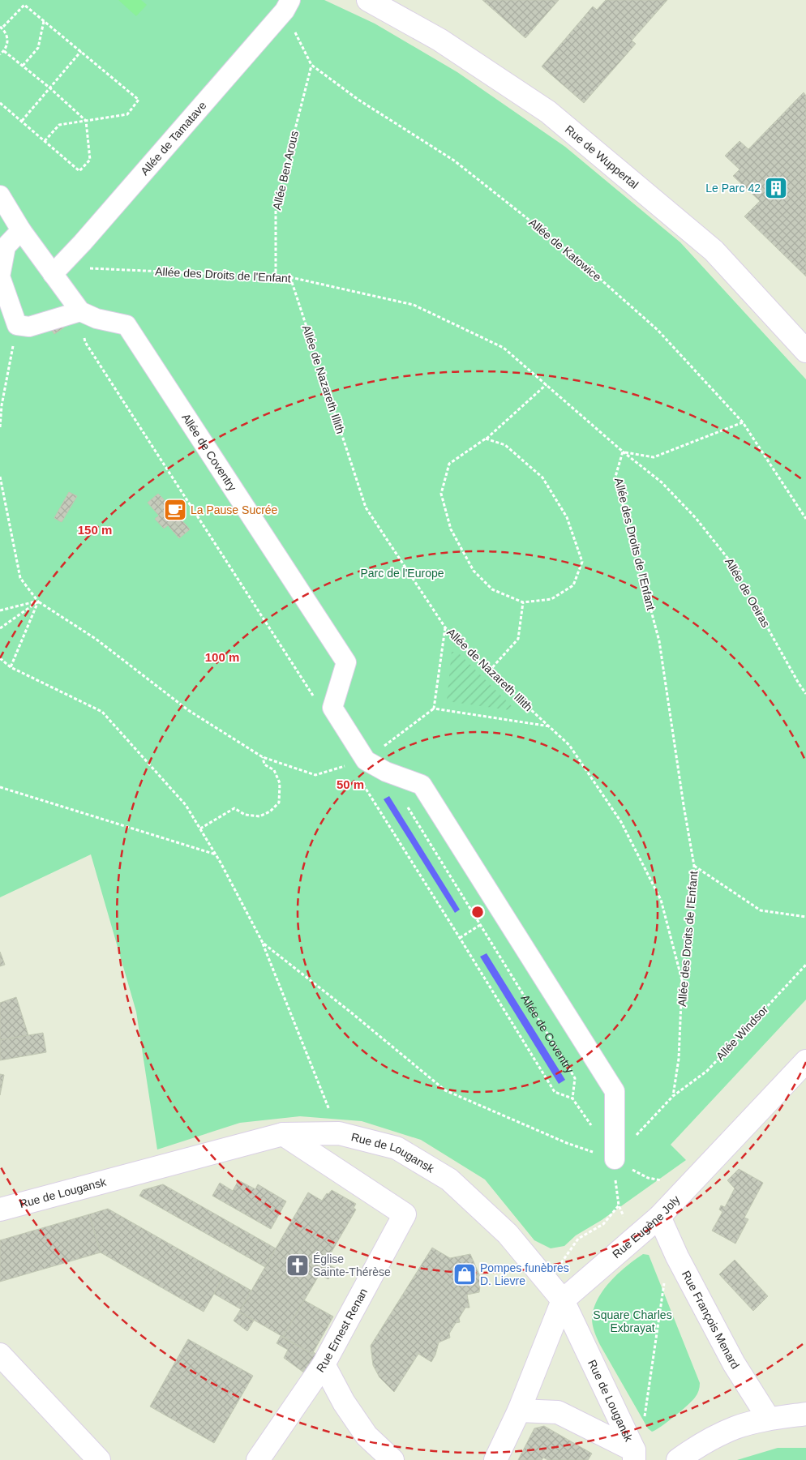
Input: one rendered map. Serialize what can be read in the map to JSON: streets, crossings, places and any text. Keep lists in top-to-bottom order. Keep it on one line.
{"streets":{"street":["Allée de Tamatave","Rue de Wuppertal","Allée de Coventry","Rue de Lougansk","Rue Eugène Joly","Rue François Menard","Rue Ernest Renan"],"path":["Allée Ben Arous","Allée de Katowice","Allée des Droits de l'Enfant","Allée de Nazareth Illith","Allée de Oeiras","Allée Windsor"]},"crossings":[["Allée de Tamatave","Allée de Katowice"],["Allée Ben Arous","Allée de Katowice"],["Allée Ben Arous","Allée des Droits de l'Enfant"],["Allée des Droits de l'Enfant","Allée de Nazareth Illith"],["Allée des Droits de l'Enfant","Allée de Oeiras"],["Allée des Droits de l'Enfant","Allée Windsor"],["Rue de Lougansk","Rue Eugène Joly"],["Rue de Lougansk","Rue Ernest Renan"],["Rue Eugène Joly","Rue François Menard"]],"parks":["Parc de l'Europe","Square Charles Exbrayat"],"places":{"building":["Le Parc 42"],"cafe":["La Pause Sucrée"],"church":["Église Sainte-Thérèse"],"shop":["Pompes funèbres D. Lievre"]},"rings":["150 m","100 m","50 m"]}
